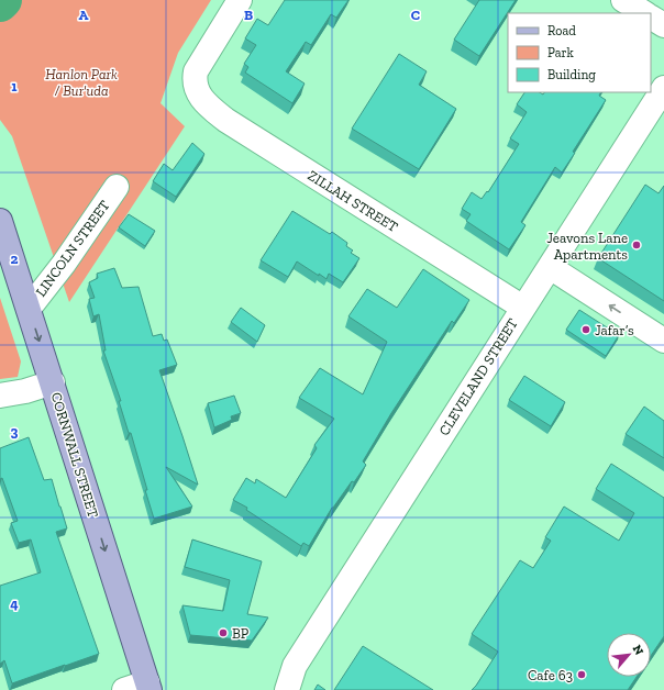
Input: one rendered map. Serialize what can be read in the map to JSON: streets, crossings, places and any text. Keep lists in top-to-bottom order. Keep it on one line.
{"streets":{"main road":["CORNWALL STREET"],"street":["ZILLAH STREET","LINCOLN STREET","CLEVELAND STREET"]},"crossings":[["ZILLAH STREET","CLEVELAND STREET"],["LINCOLN STREET","CORNWALL STREET"]],"one_way":["CORNWALL STREET"],"parks":["Hanlon Park / Bur'uda"],"places":["Jeavons Lane Apartments","Jafar’s","BP","Cafe 63"],"legend":["Road","Park","Building"],"north":"top right","grid":{"columns":["A","B","C"],"rows":["1","2","3","4"]}}
